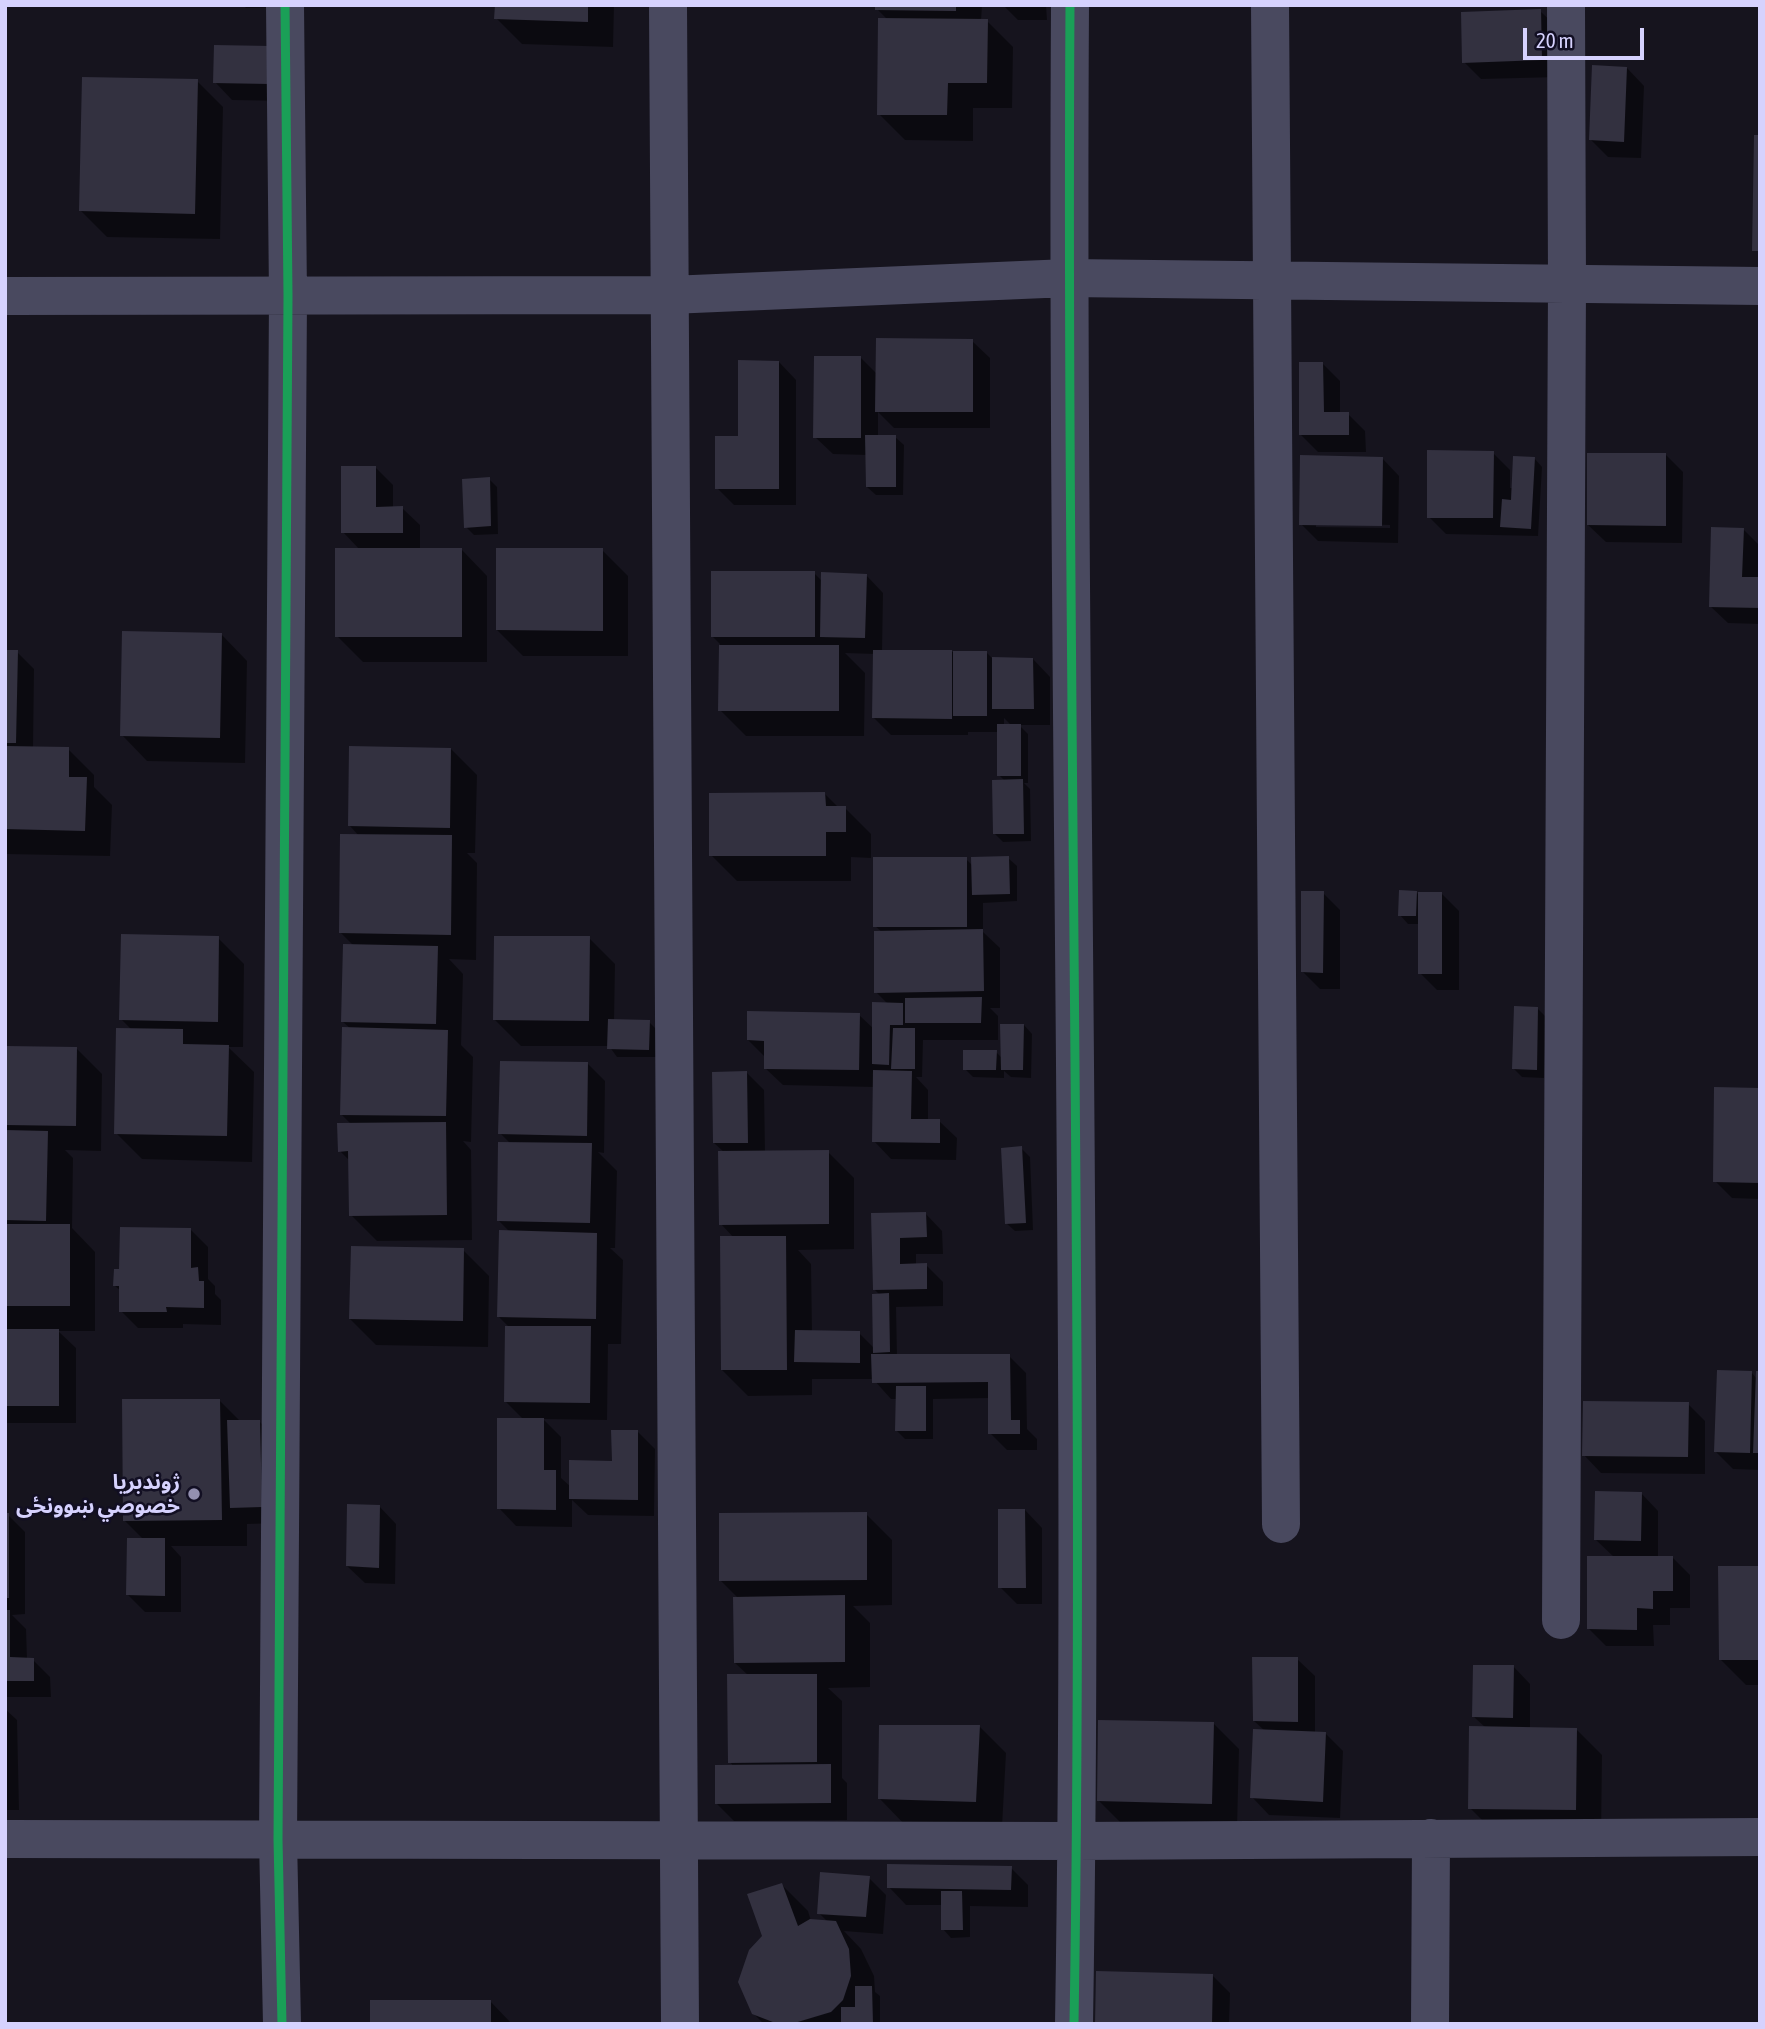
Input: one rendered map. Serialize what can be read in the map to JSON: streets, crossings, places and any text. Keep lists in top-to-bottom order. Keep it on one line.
{"places":["ژوندبریا خصوصي ښوونځی"],"scale_bar":"20 m"}
